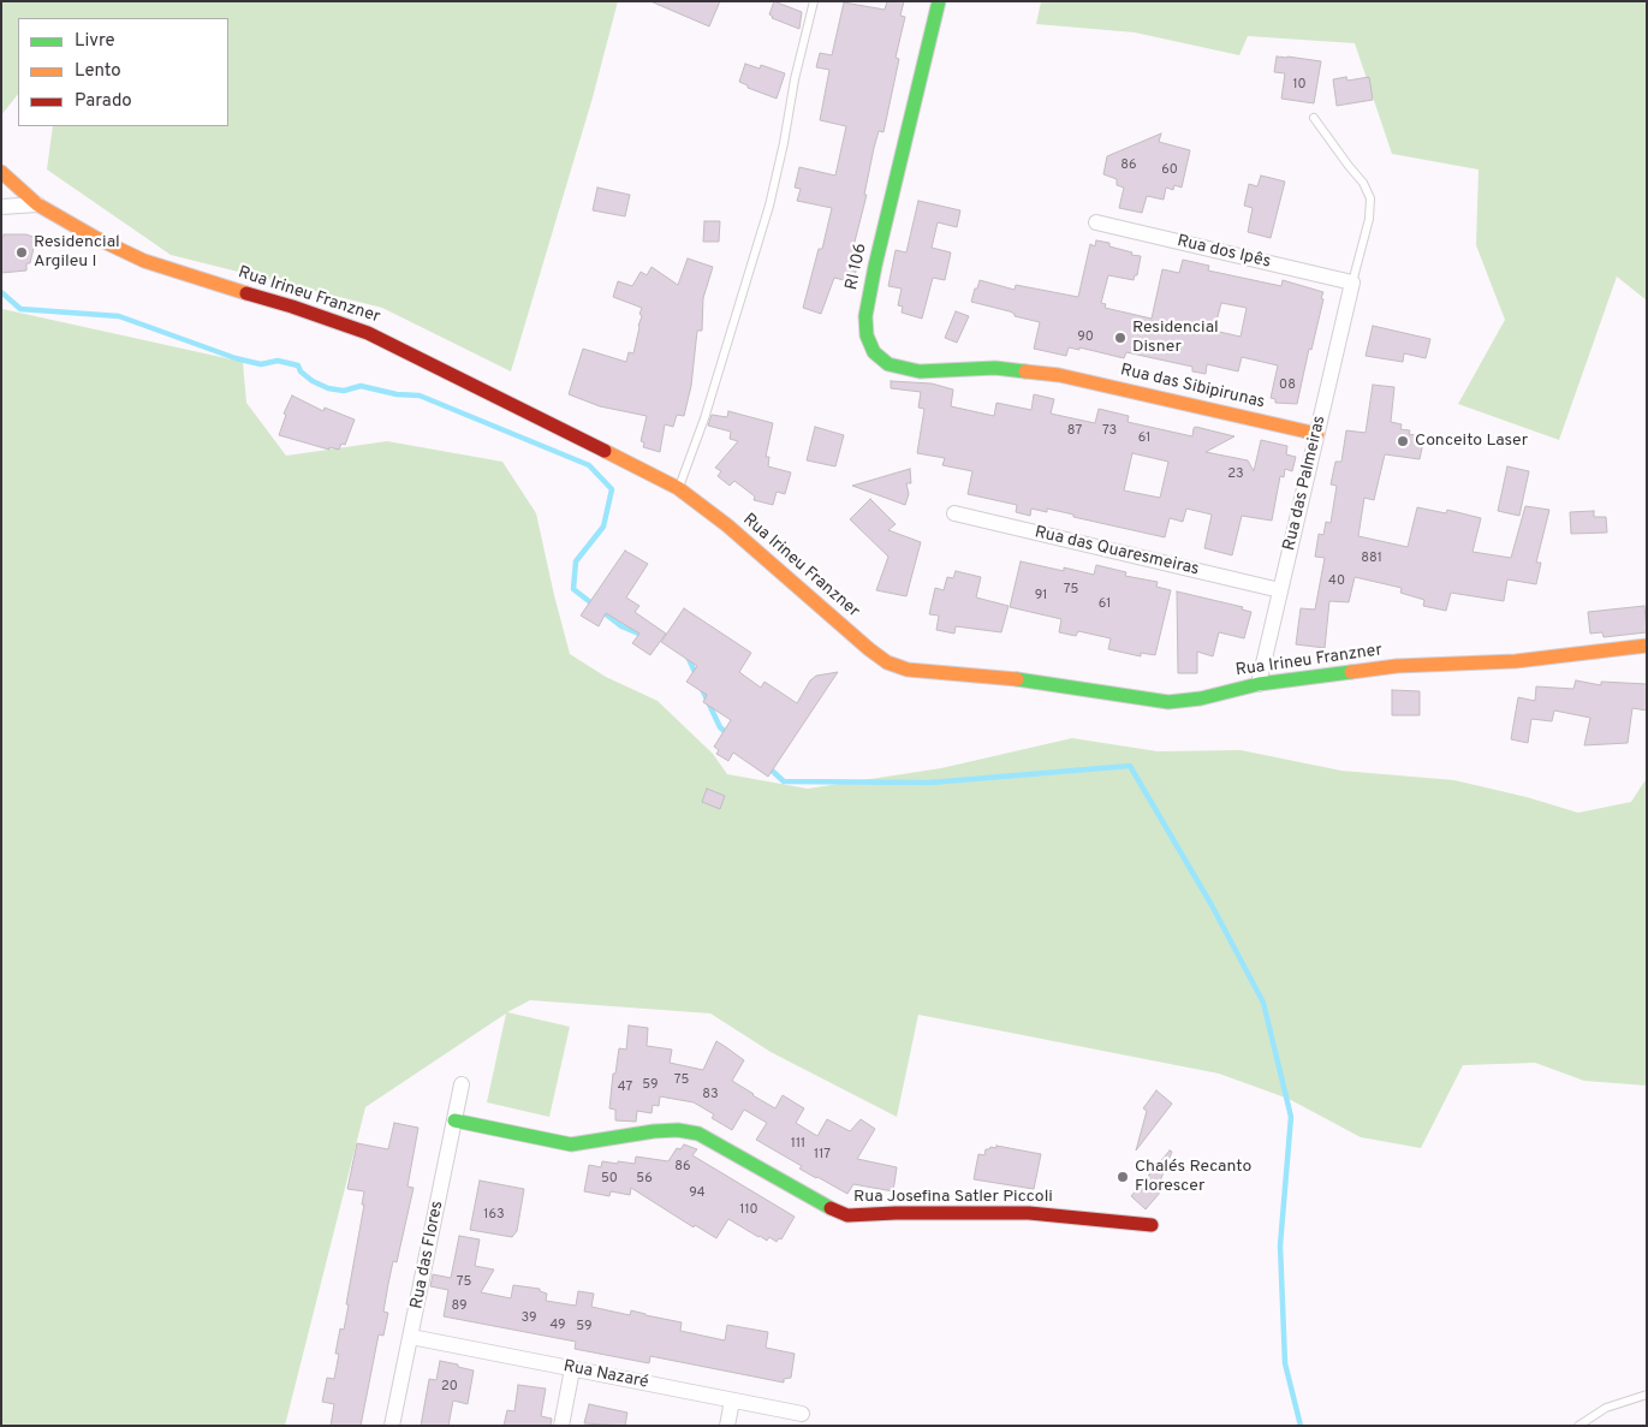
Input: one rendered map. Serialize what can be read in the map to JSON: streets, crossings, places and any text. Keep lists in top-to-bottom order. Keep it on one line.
{"streets":{"street":["Rua dos Ipês","RI 106","Rua Irineu Franzner","Rua das Sibipirunas","Rua das Palmeiras","Rua das Quaresmeiras","Rua Josefina Satler Piccoli","Rua das Flores","Rua Nazaré"]},"crossings":[["Rua dos Ipês","Rua das Palmeiras"],["RI 106","Rua das Sibipirunas"],["Rua Irineu Franzner","Rua das Palmeiras"],["Rua das Sibipirunas","Rua das Palmeiras"],["Rua das Palmeiras","Rua das Quaresmeiras"],["Rua Josefina Satler Piccoli","Rua das Flores"],["Rua das Flores","Rua Nazaré"]],"places":["Residencial Argileu I","Residencial Disner","Conceito Laser","Chalés Recanto Florescer"],"house_numbers":["10","86","60","90","08","87","73","61","23","881","40","75","91","61","75","59","47","83","111","117","86","50","56","94","110","163","75","89","39","49","59","20"],"legend":["Livre","Lento","Parado"]}
